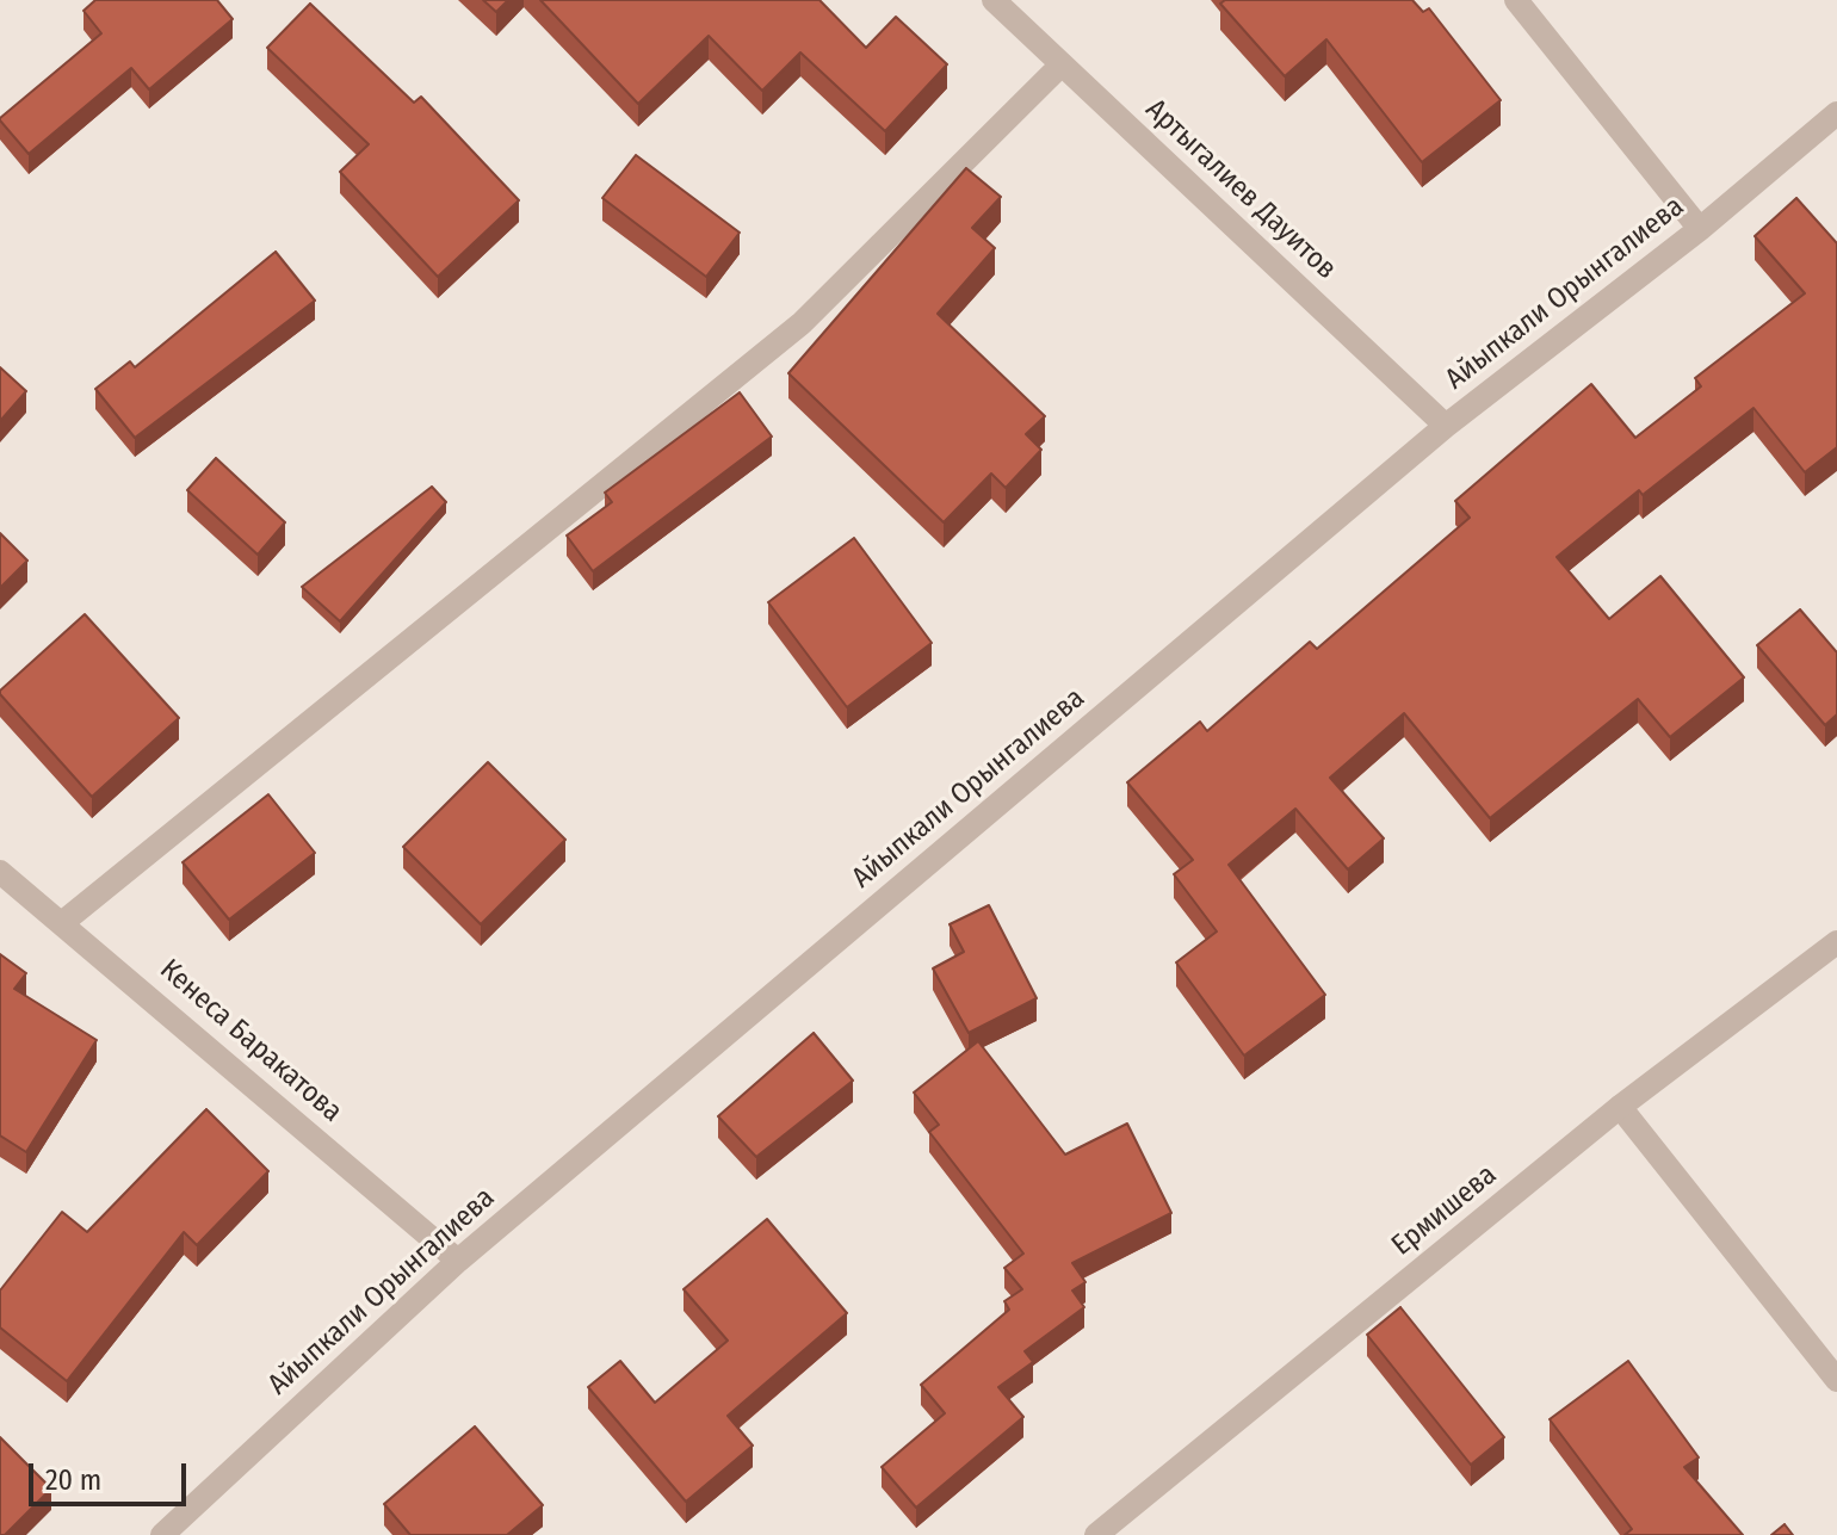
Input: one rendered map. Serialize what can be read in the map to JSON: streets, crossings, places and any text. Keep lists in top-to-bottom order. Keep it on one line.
{"streets":{"street":["Артыгалиев Дауитов","Айыпкали Орынгалиева","Кенеса Баракатова","Ермишева"]},"crossings":[["Артыгалиев Дауитов","Айыпкали Орынгалиева"],["Айыпкали Орынгалиева","Кенеса Баракатова"]],"scale_bar":"20 m"}
